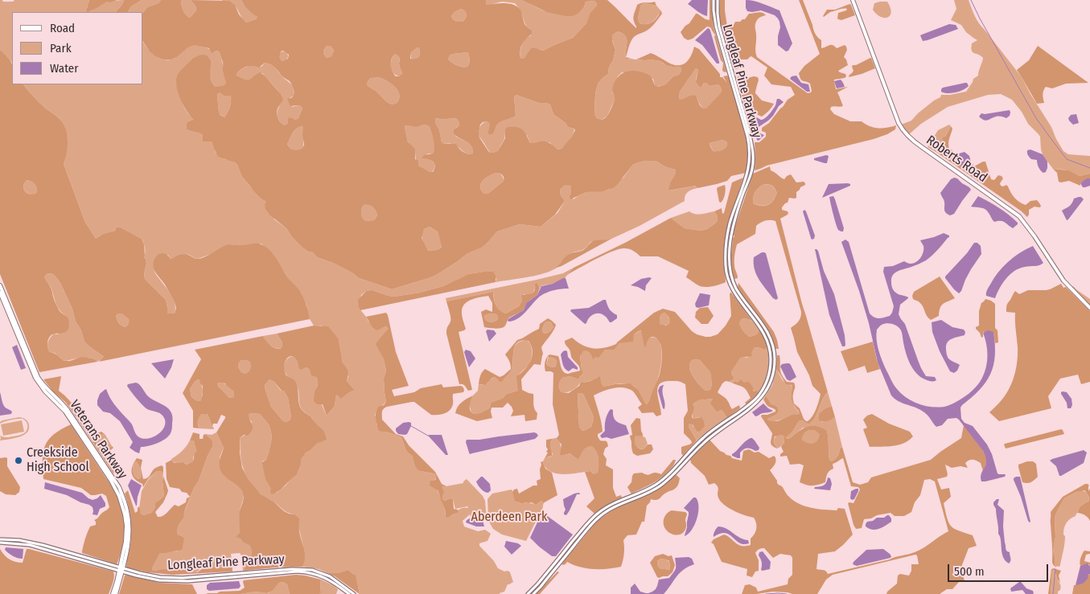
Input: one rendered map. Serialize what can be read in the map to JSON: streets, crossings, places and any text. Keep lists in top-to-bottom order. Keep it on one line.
{"streets":{"main road":["Longleaf Pine Parkway","Roberts Road","Veterans Parkway"]},"crossings":[["Longleaf Pine Parkway","Veterans Parkway"]],"parks":["Aberdeen Park"],"places":["Creekside High School"],"legend":["Road","Park","Water"],"scale_bar":"500 m"}
